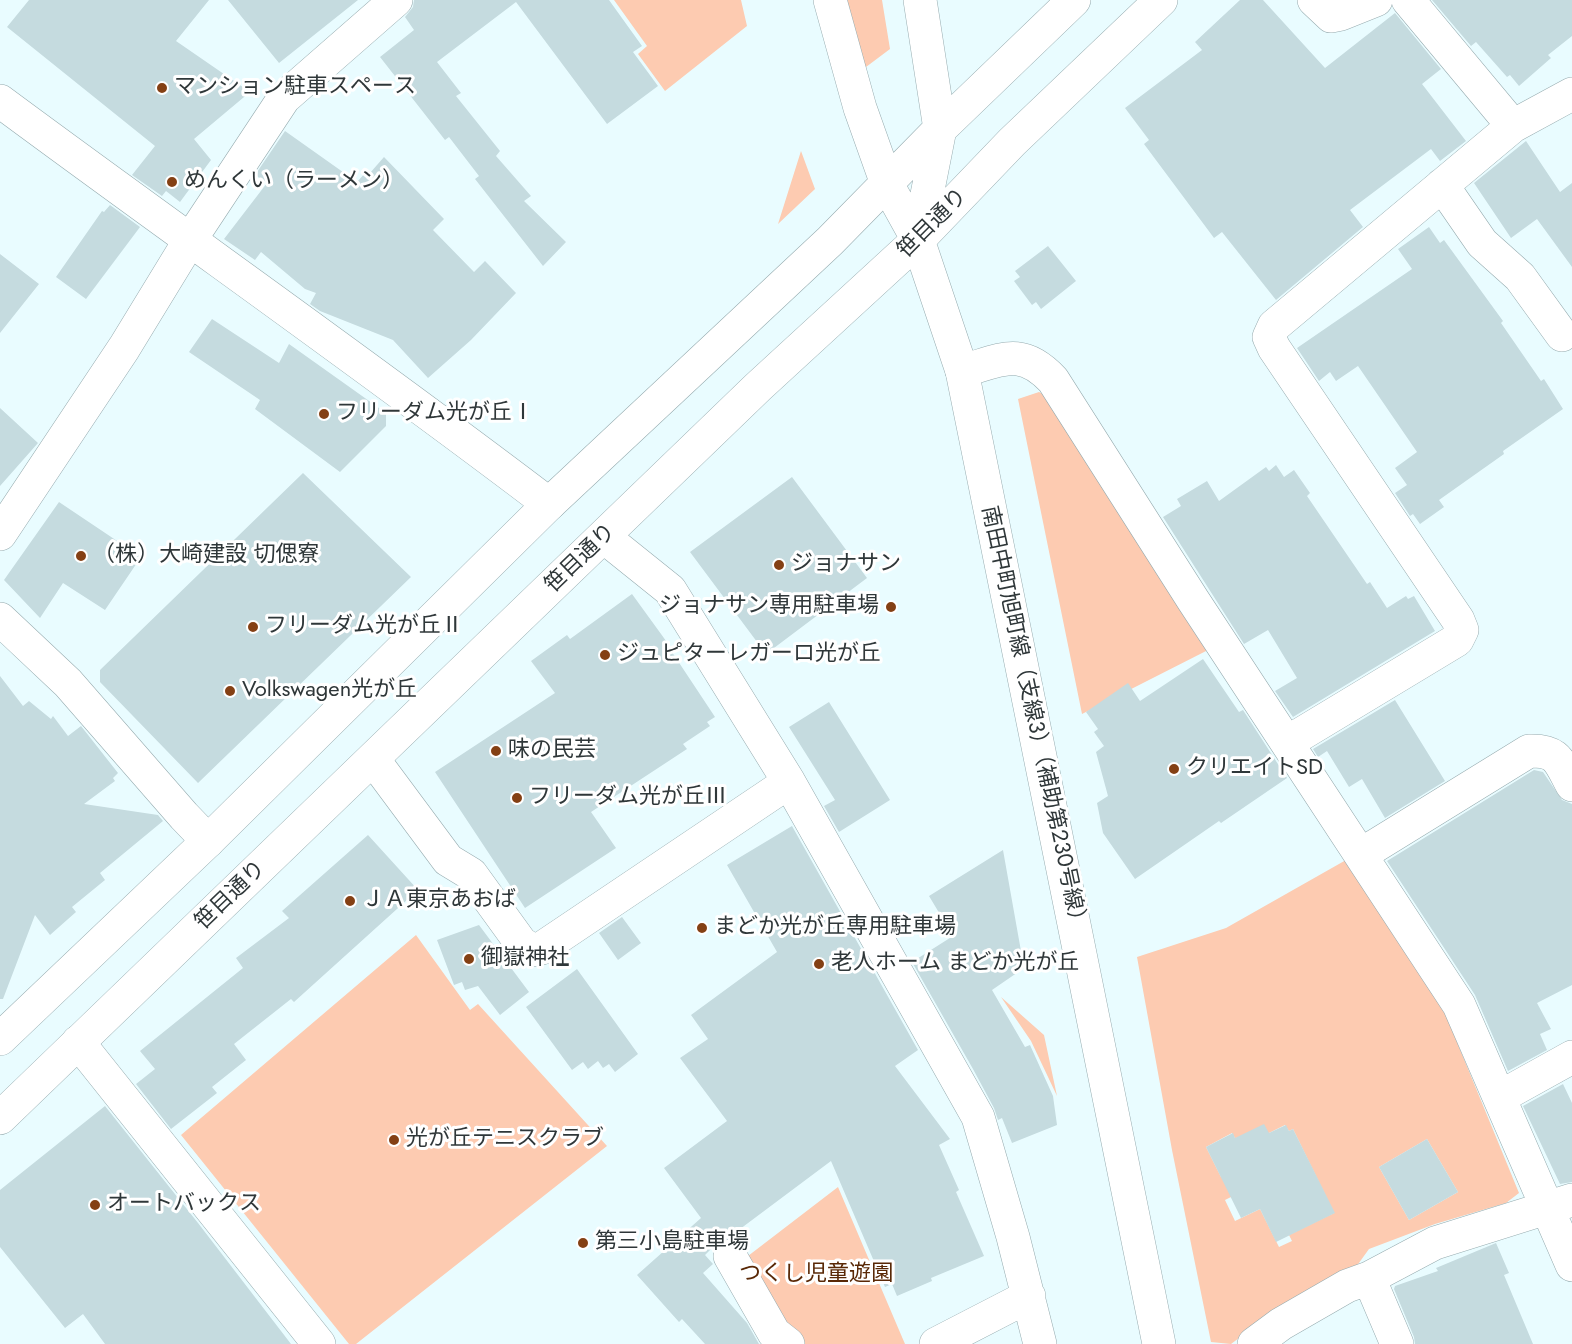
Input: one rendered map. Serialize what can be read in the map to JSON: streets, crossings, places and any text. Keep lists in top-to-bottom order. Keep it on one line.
{"streets":{"street":["笹目通り","南田中町旭町線（支線3）（補助第230号線）"]},"crossings":[["笹目通り","南田中町旭町線（支線3）（補助第230号線）"]],"parks":["つくし児童遊園"],"places":["マンション駐車スペース","めんくい（ラーメン）","フリーダム光が丘Ⅰ","（株）大崎建設 切偲寮","ジョナサン","ジョナサン専用駐車場","フリーダム光が丘Ⅱ","ジュピターレガーロ光が丘","Volkswagen光が丘","味の民芸","クリエイトSD","フリーダム光が丘Ⅲ","ＪＡ東京あおば","まどか光が丘専用駐車場","御嶽神社","老人ホーム まどか光が丘","光が丘テニスクラブ","オートバックス","第三小島駐車場"]}
